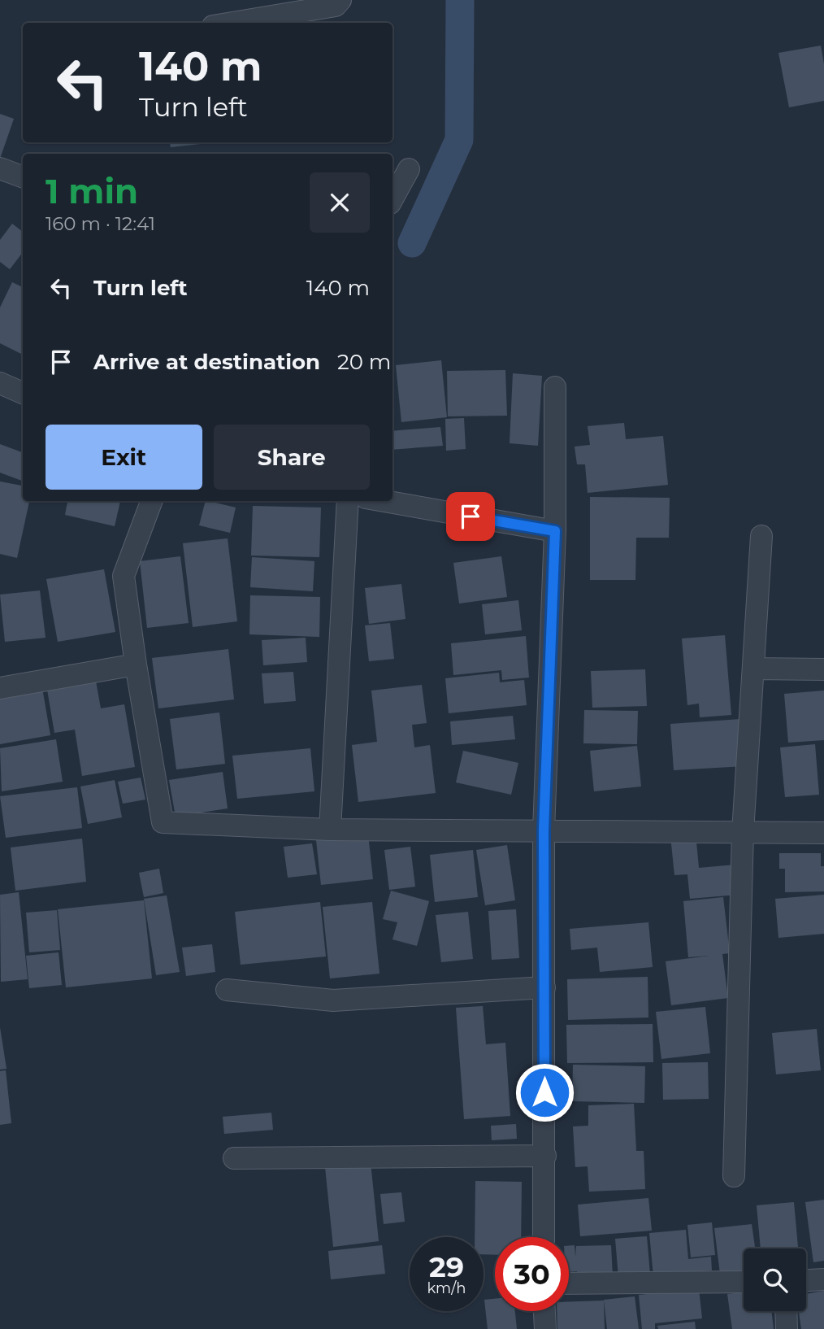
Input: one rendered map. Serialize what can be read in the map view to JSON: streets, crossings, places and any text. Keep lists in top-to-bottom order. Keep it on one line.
{"page":{"turn":["140 m","Turn left"],"heading":["1 min","160 m · 12:41"],"list":[{"name":"Turn left","value":"140 m"},{"name":"Arrive at destination","value":"20 m"}],"buttons":["Exit","Share"],"speed":"29 km/h","limit":"30"}}
